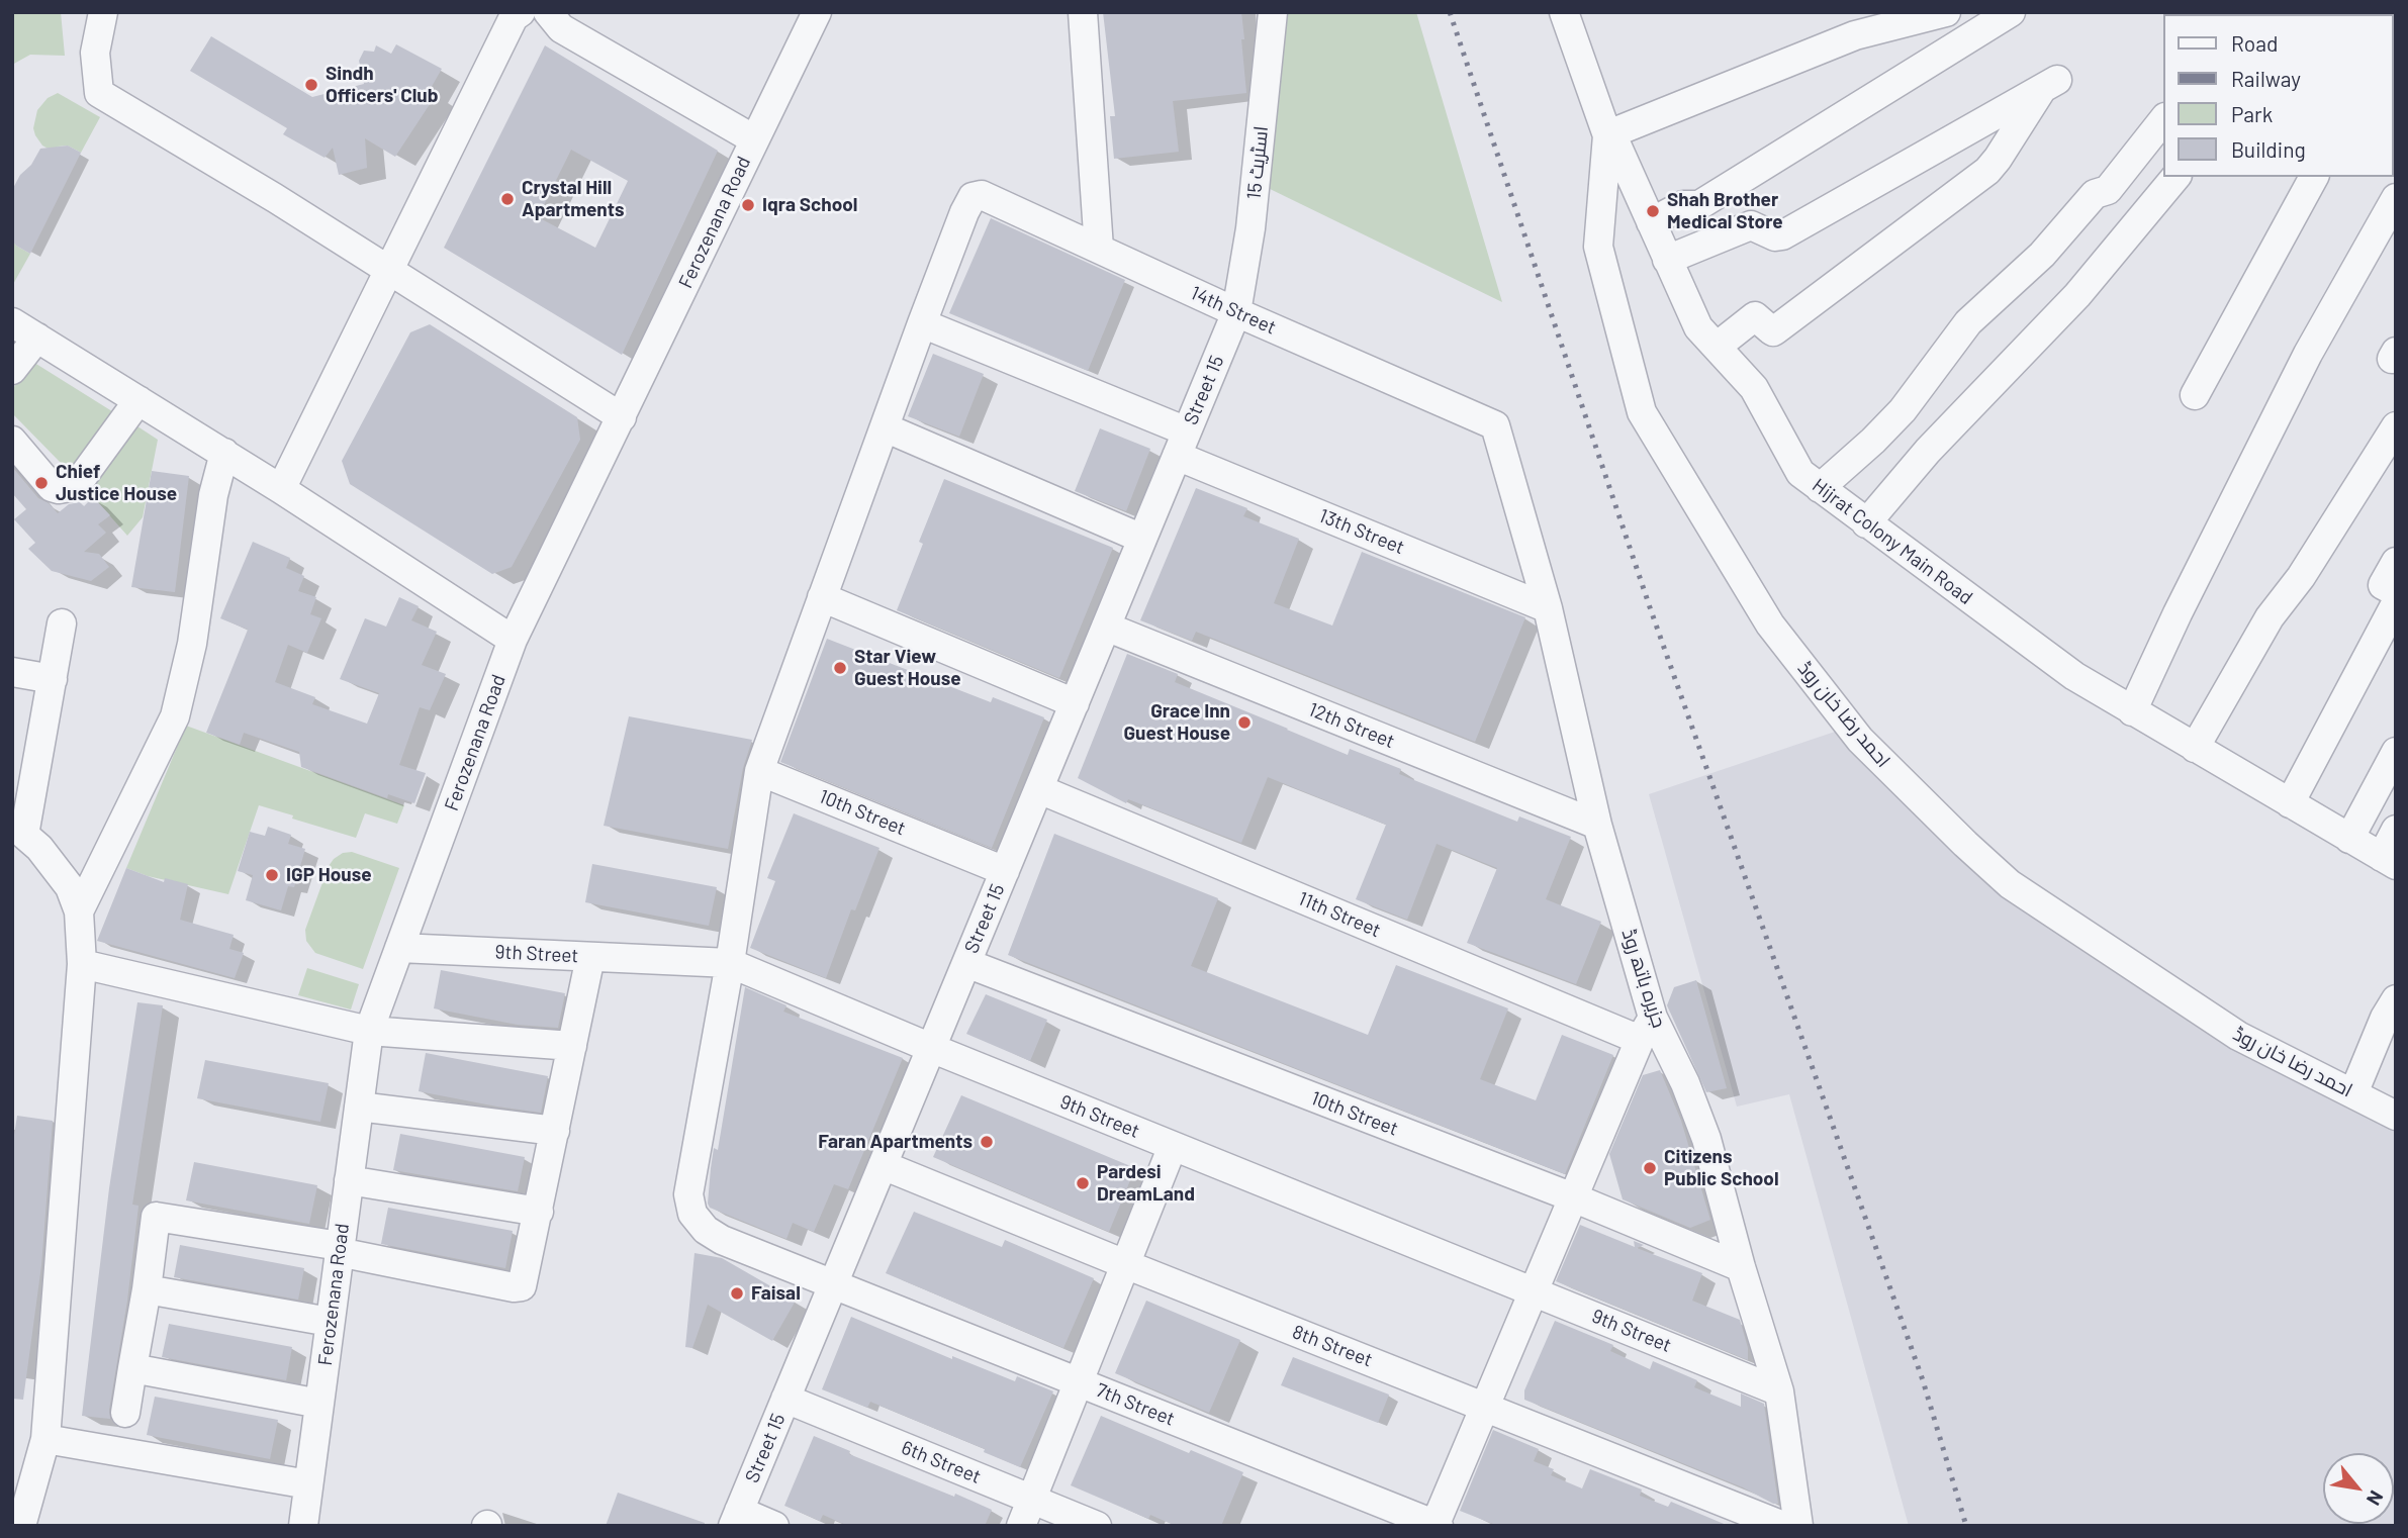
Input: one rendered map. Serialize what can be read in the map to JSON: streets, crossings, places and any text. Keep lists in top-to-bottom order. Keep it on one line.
{"streets":{"street":["اسٹریٹ 15","Ferozenana Road","14th Street","Street 15","13th Street","Hijrat Colony Main Road","احمد رضا خان روڈ","12th Street","10th Street","11th Street","9th Street","جزیرہ باتھ روڈ","8th Street","7th Street","6th Street"]},"crossings":[["اسٹریٹ 15","14th Street"],["اسٹریٹ 15","Street 15"],["Ferozenana Road","9th Street"],["14th Street","Street 15"],["14th Street","جزیرہ باتھ روڈ"],["14th Street","7th Street"],["Street 15","13th Street"],["Street 15","12th Street"],["Street 15","10th Street"],["Street 15","11th Street"],["Street 15","9th Street"],["Street 15","8th Street"],["Street 15","7th Street"],["Street 15","6th Street"],["13th Street","جزیرہ باتھ روڈ"],["13th Street","7th Street"],["Hijrat Colony Main Road","احمد رضا خان روڈ"],["12th Street","جزیرہ باتھ روڈ"],["10th Street","جزیرہ باتھ روڈ"],["10th Street","7th Street"],["11th Street","جزیرہ باتھ روڈ"],["9th Street","جزیرہ باتھ روڈ"],["9th Street","7th Street"]],"places":["Sindh Officers' Club","Crystal Hill Apartments","Iqra School","Shah Brother Medical Store","Chief Justice House","Star View Guest House","Grace Inn Guest House","IGP House","Faran Apartments","Citizens Public School","Pardesi DreamLand","Faisal"],"legend":["Road","Railway","Park","Building"],"north":"bottom right"}
